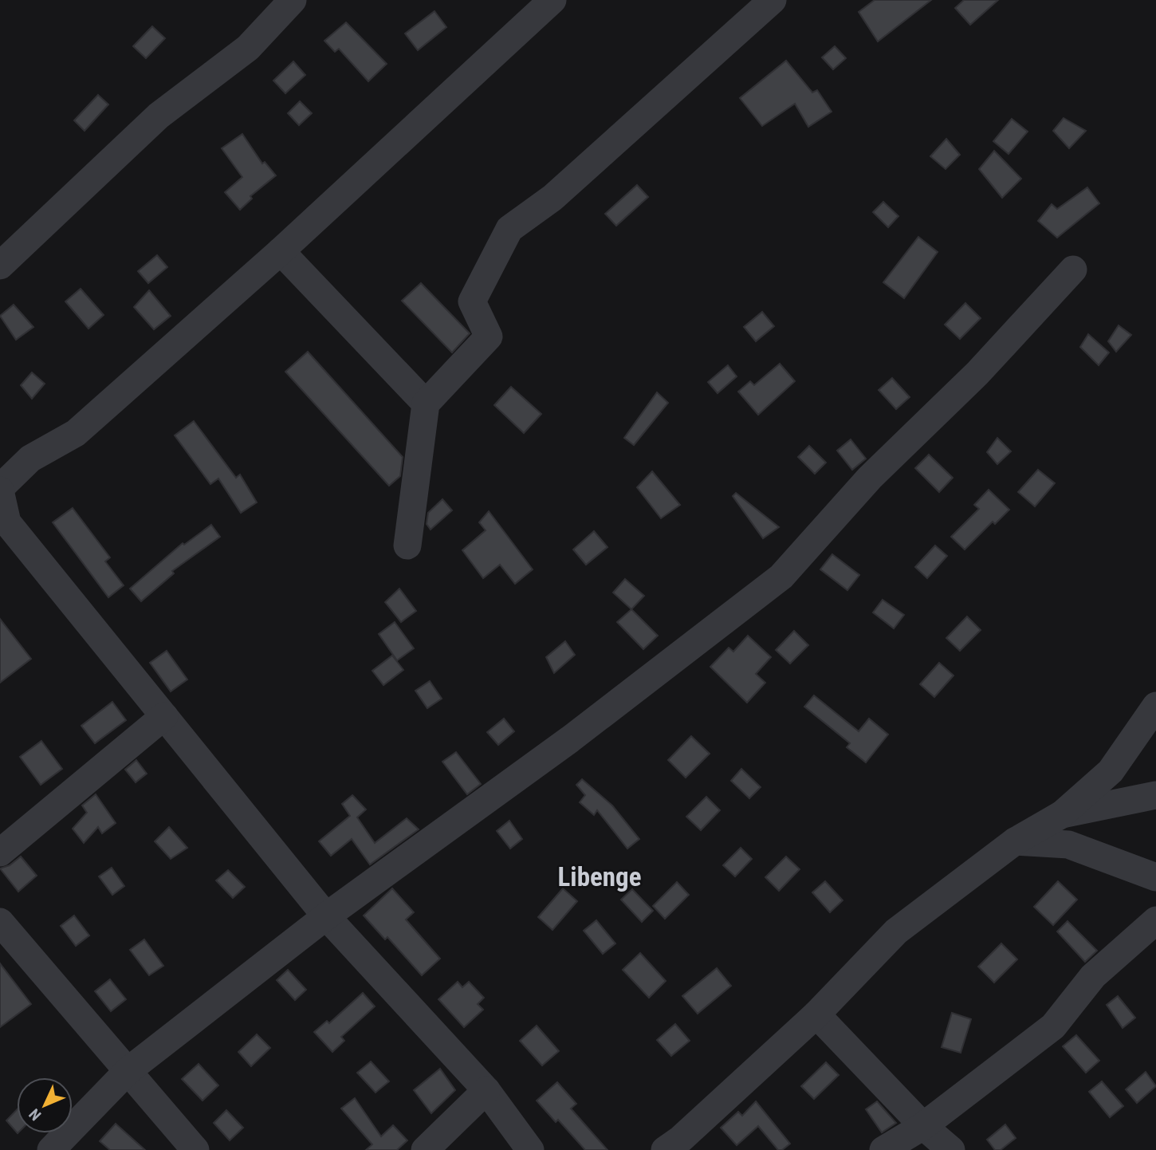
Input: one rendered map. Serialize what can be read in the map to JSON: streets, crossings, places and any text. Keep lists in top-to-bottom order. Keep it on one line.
{"districts":["Libenge"],"north":"bottom left"}
